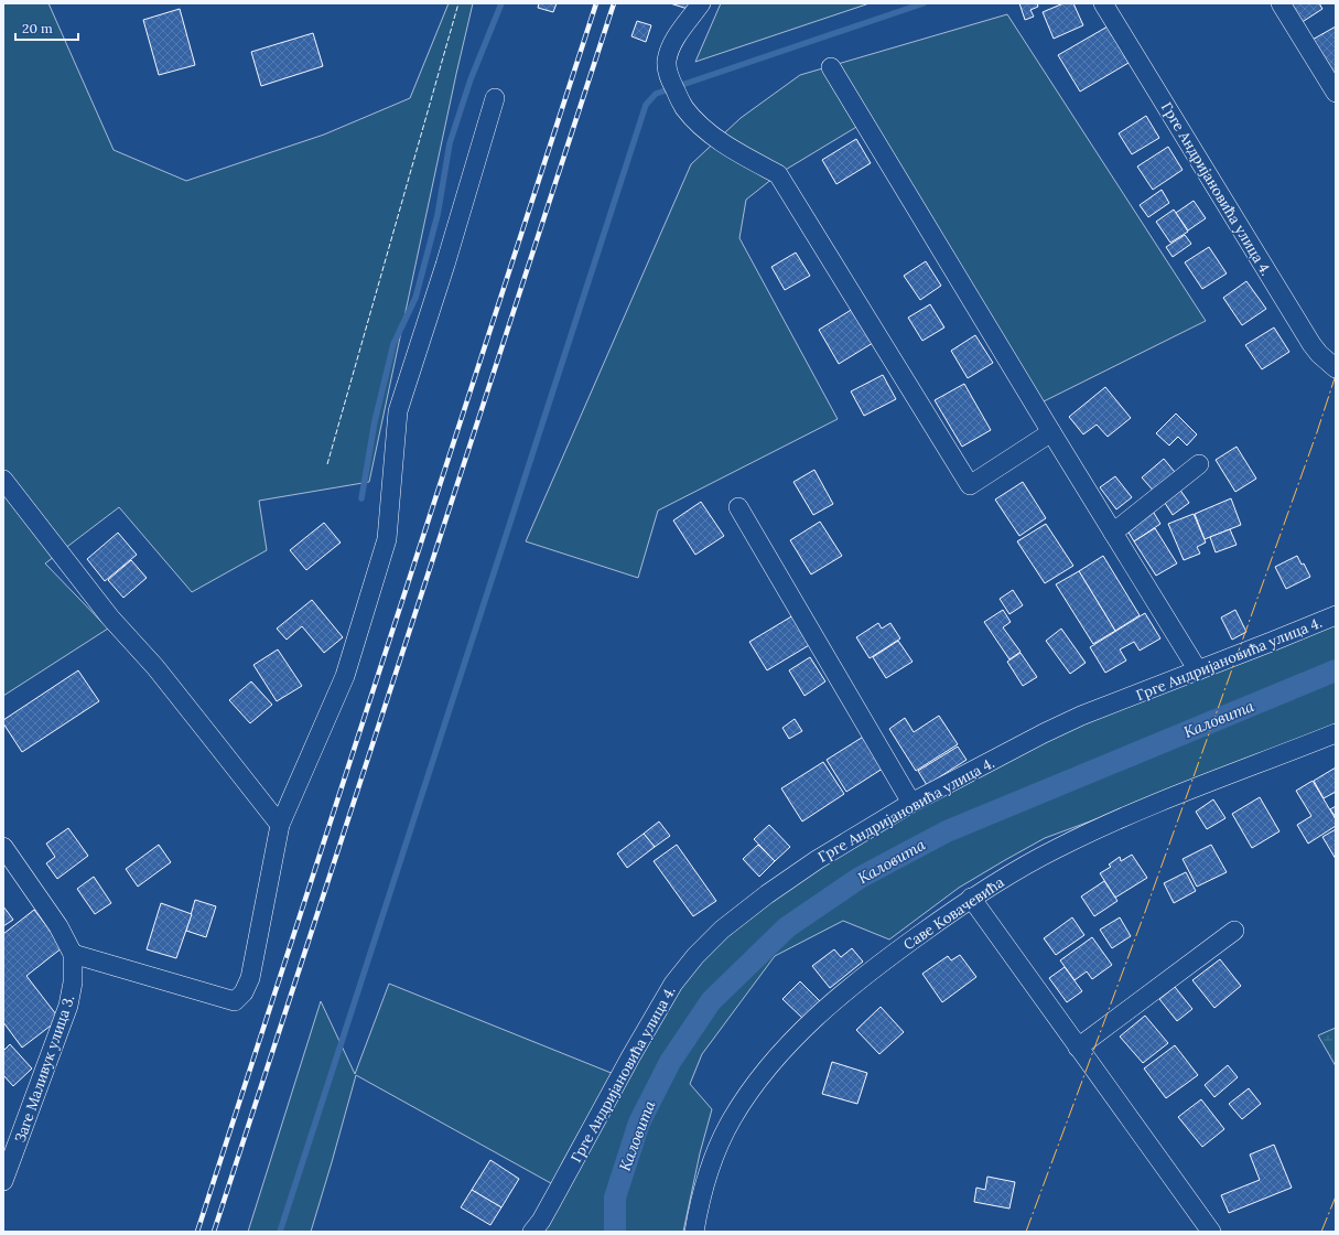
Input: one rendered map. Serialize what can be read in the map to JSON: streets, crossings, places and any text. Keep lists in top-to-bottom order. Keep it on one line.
{"streets":{"street":["Грге Андријановића улица 4.","Саве Ковачевића","Заге Маливук улица 3."]},"water":["Каловита"],"scale_bar":"20 m"}
